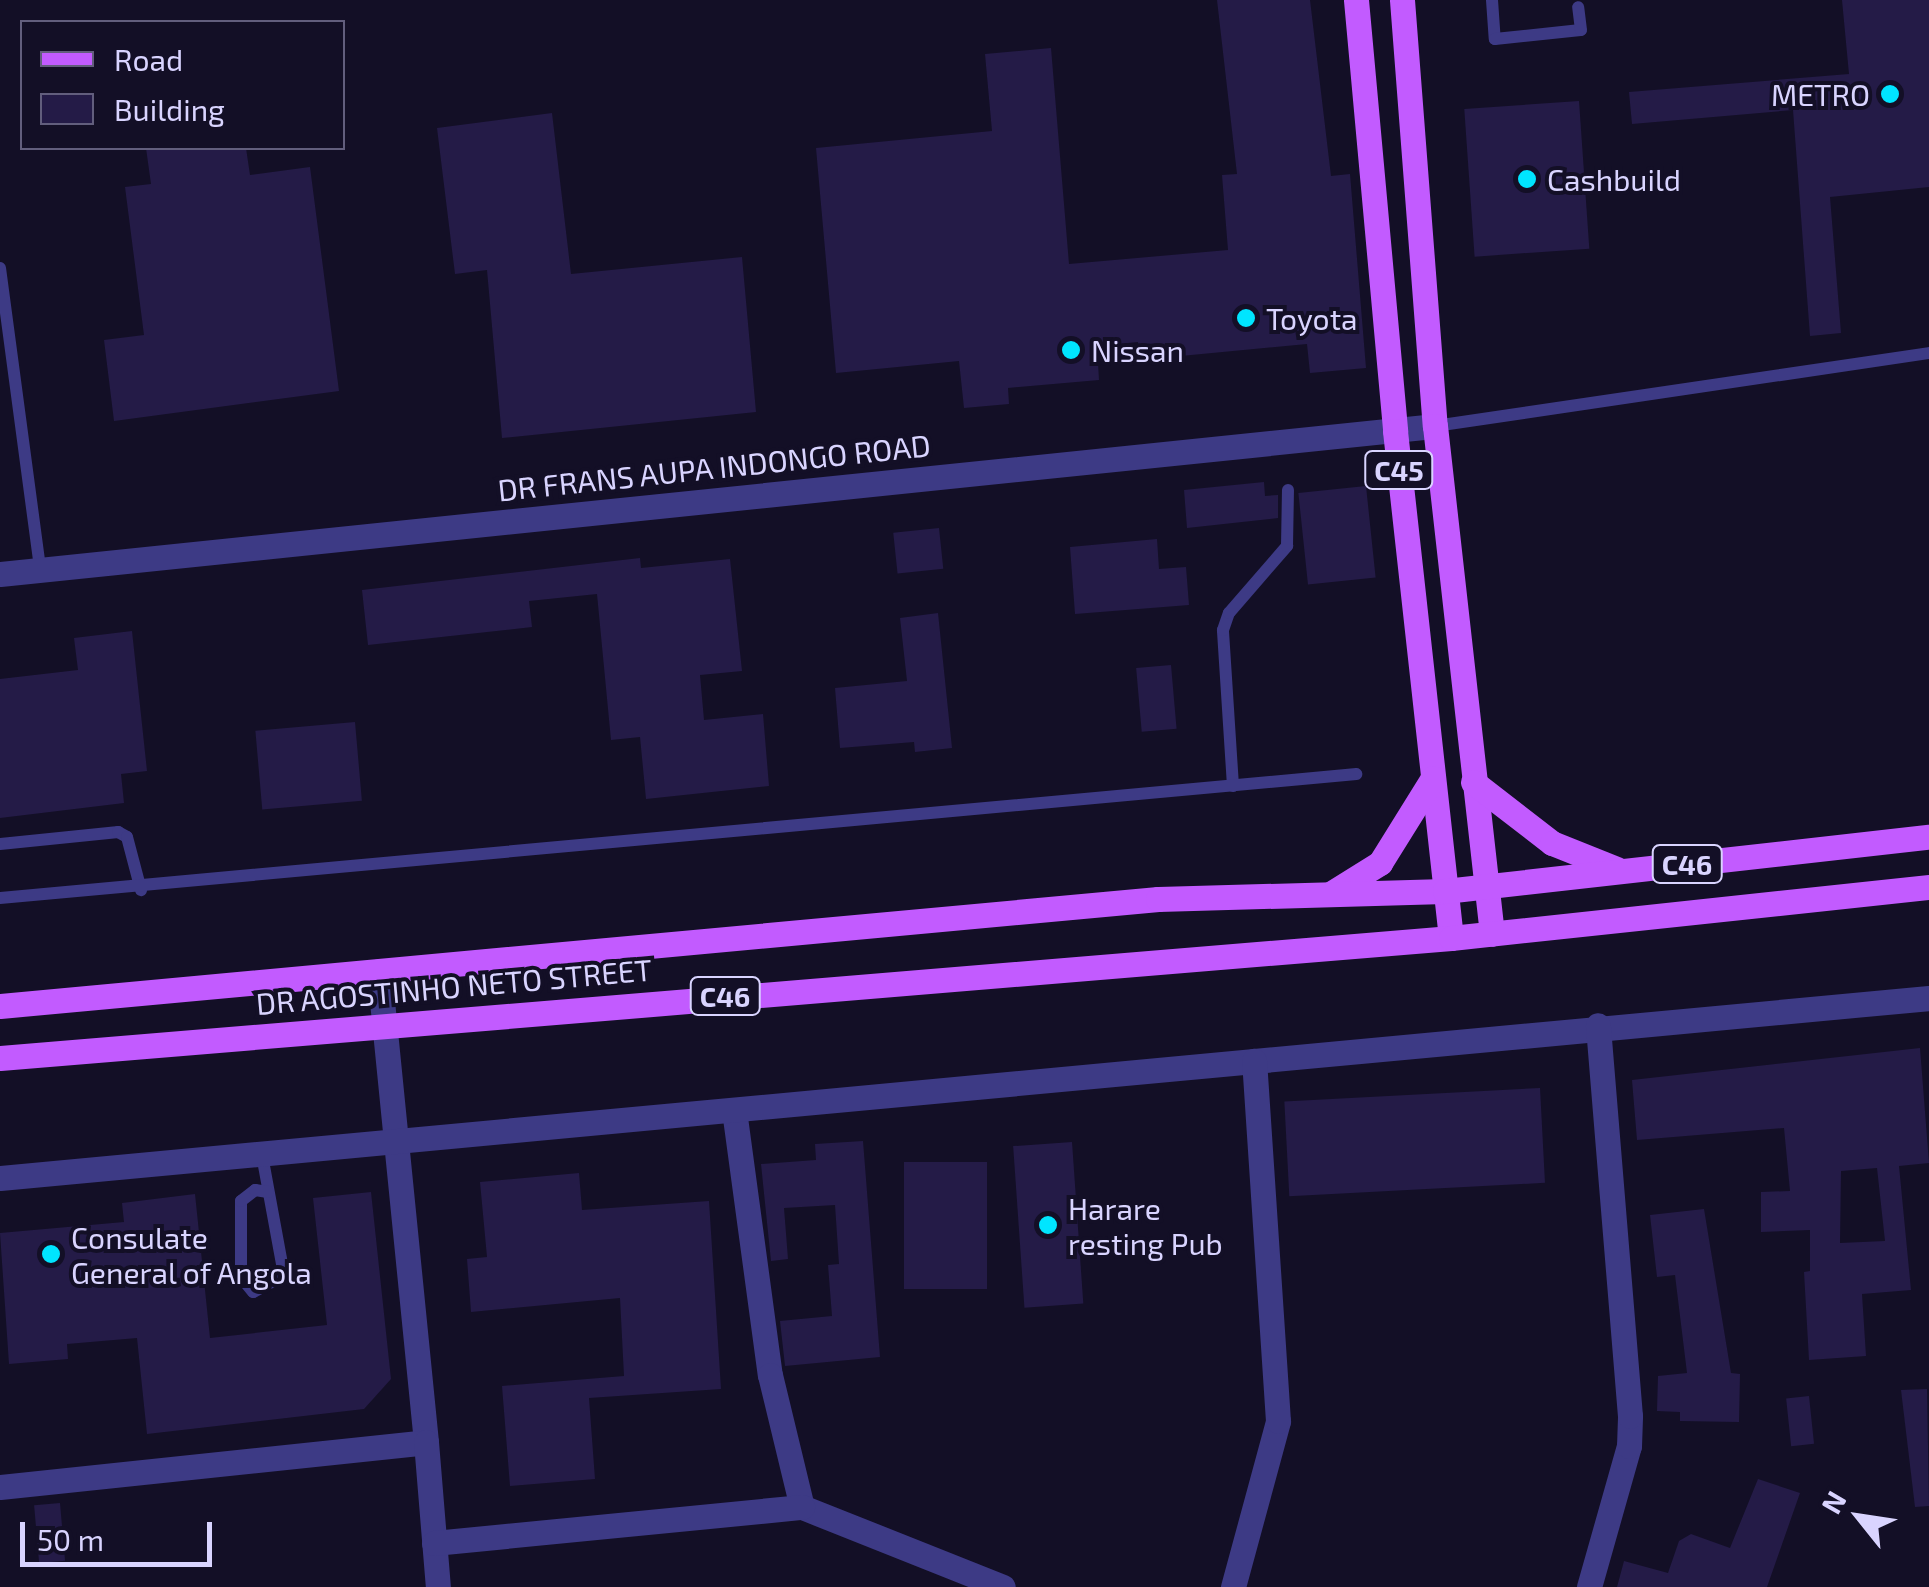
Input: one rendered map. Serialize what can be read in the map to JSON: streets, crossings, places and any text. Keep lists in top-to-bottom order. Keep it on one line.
{"streets":{"main road":["C45","C46","DR AGOSTINHO NETO STREET"],"street":["DR FRANS AUPA INDONGO ROAD"]},"crossings":[["DR FRANS AUPA INDONGO ROAD","C45"],["C45","C46"],["C45","DR AGOSTINHO NETO STREET"],["C46","DR AGOSTINHO NETO STREET"]],"places":["METRO","Cashbuild","Toyota","Nissan","Harare resting Pub","Consulate General of Angola"],"legend":["Road","Building"],"scale_bar":"50 m","north":"top left"}
